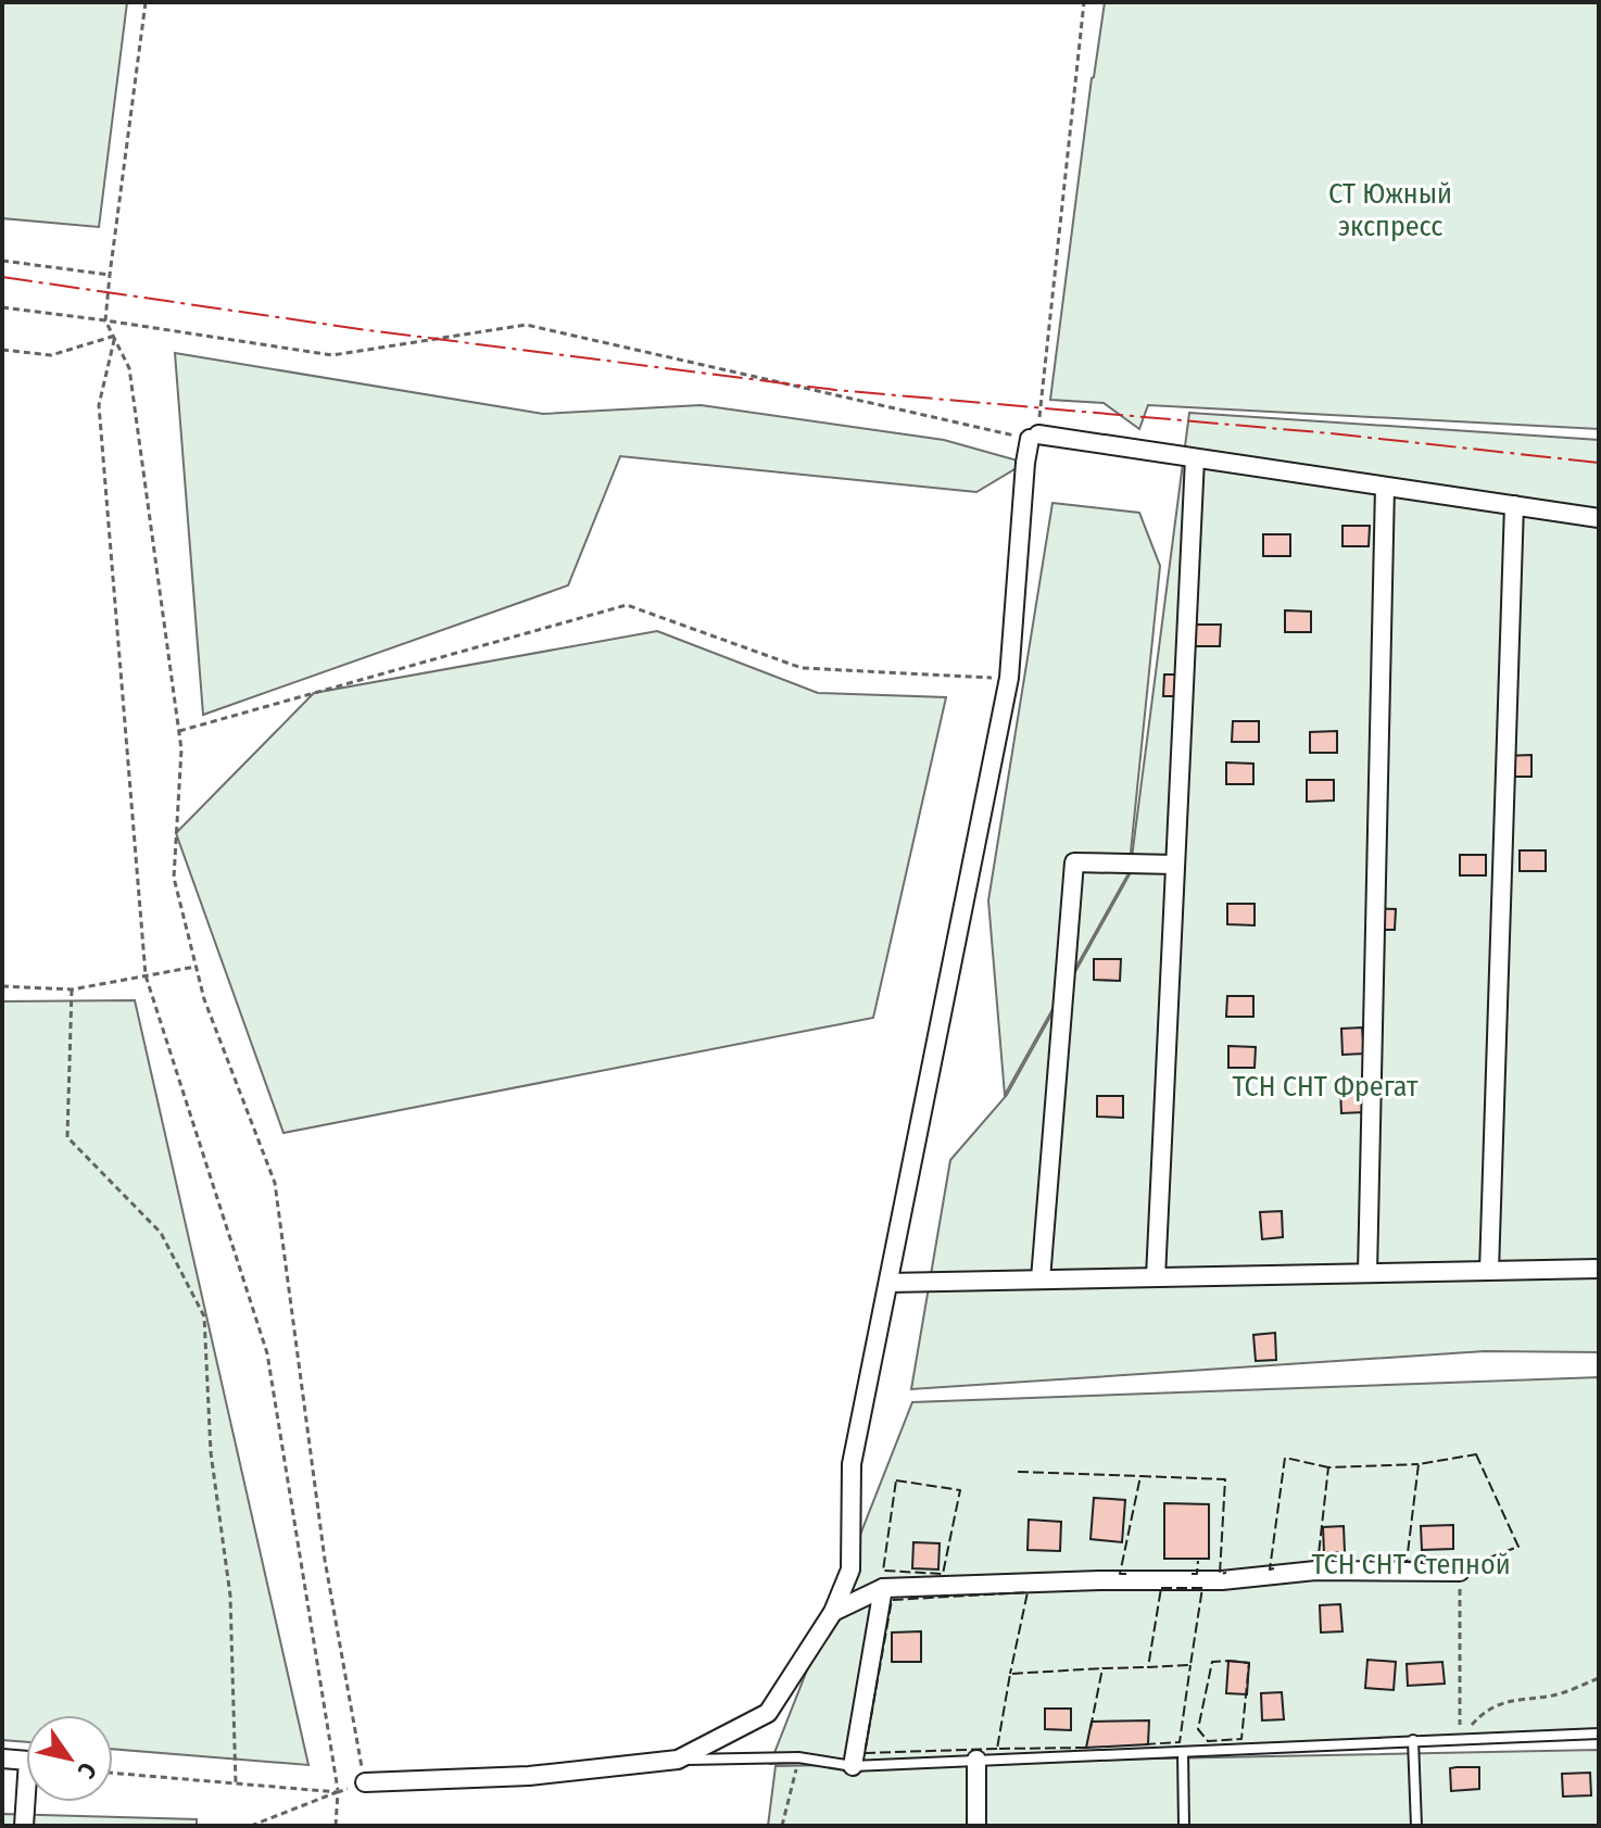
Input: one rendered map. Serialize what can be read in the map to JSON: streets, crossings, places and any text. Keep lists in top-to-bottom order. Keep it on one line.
{"parks":["СТ Южный экспресс","ТСН СНТ Фрегат","ТСН СНТ Степной"],"north":"bottom right"}
